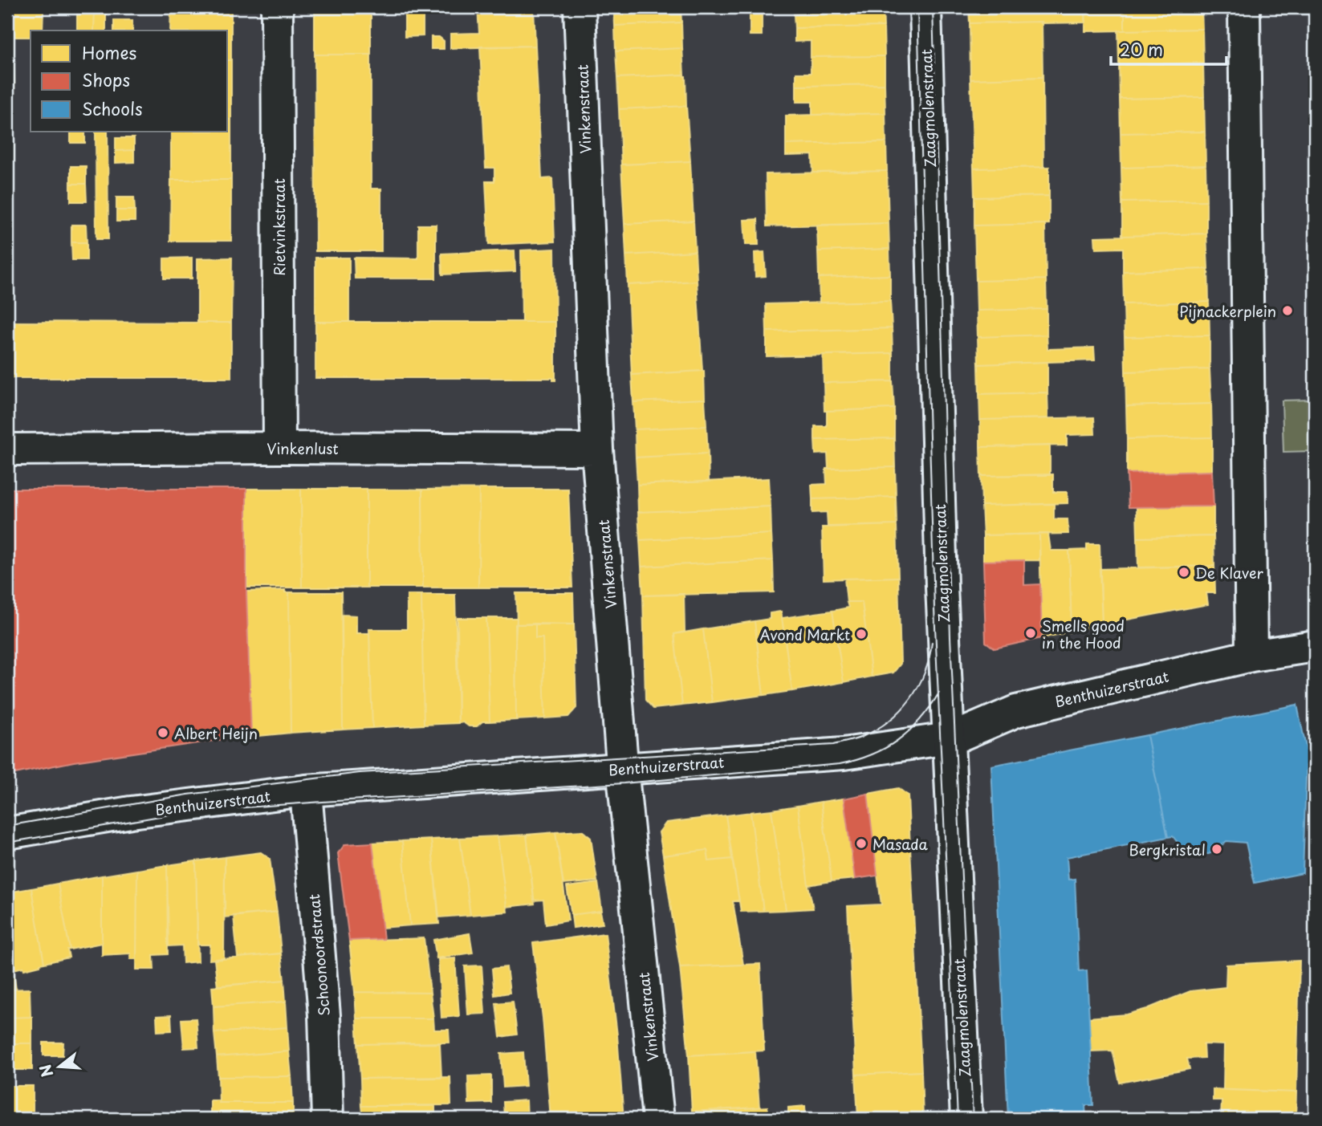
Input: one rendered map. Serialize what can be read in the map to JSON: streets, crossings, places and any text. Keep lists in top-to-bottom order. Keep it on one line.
{"streets":{"street":["Zaagmolenstraat","Vinkenstraat","Rietvinkstraat","Vinkenlust","Benthuizerstraat","Schoonoordstraat"]},"crossings":[["Zaagmolenstraat","Benthuizerstraat"],["Vinkenstraat","Vinkenlust"],["Vinkenstraat","Benthuizerstraat"],["Rietvinkstraat","Vinkenlust"],["Benthuizerstraat","Schoonoordstraat"]],"places":["Pijnackerplein","De Klaver","Smells good in the Hood","Avond Markt","Albert Heijn","Masada","Bergkristal"],"legend":["Homes","Shops","Schools"],"scale_bar":"20 m","north":"left"}
